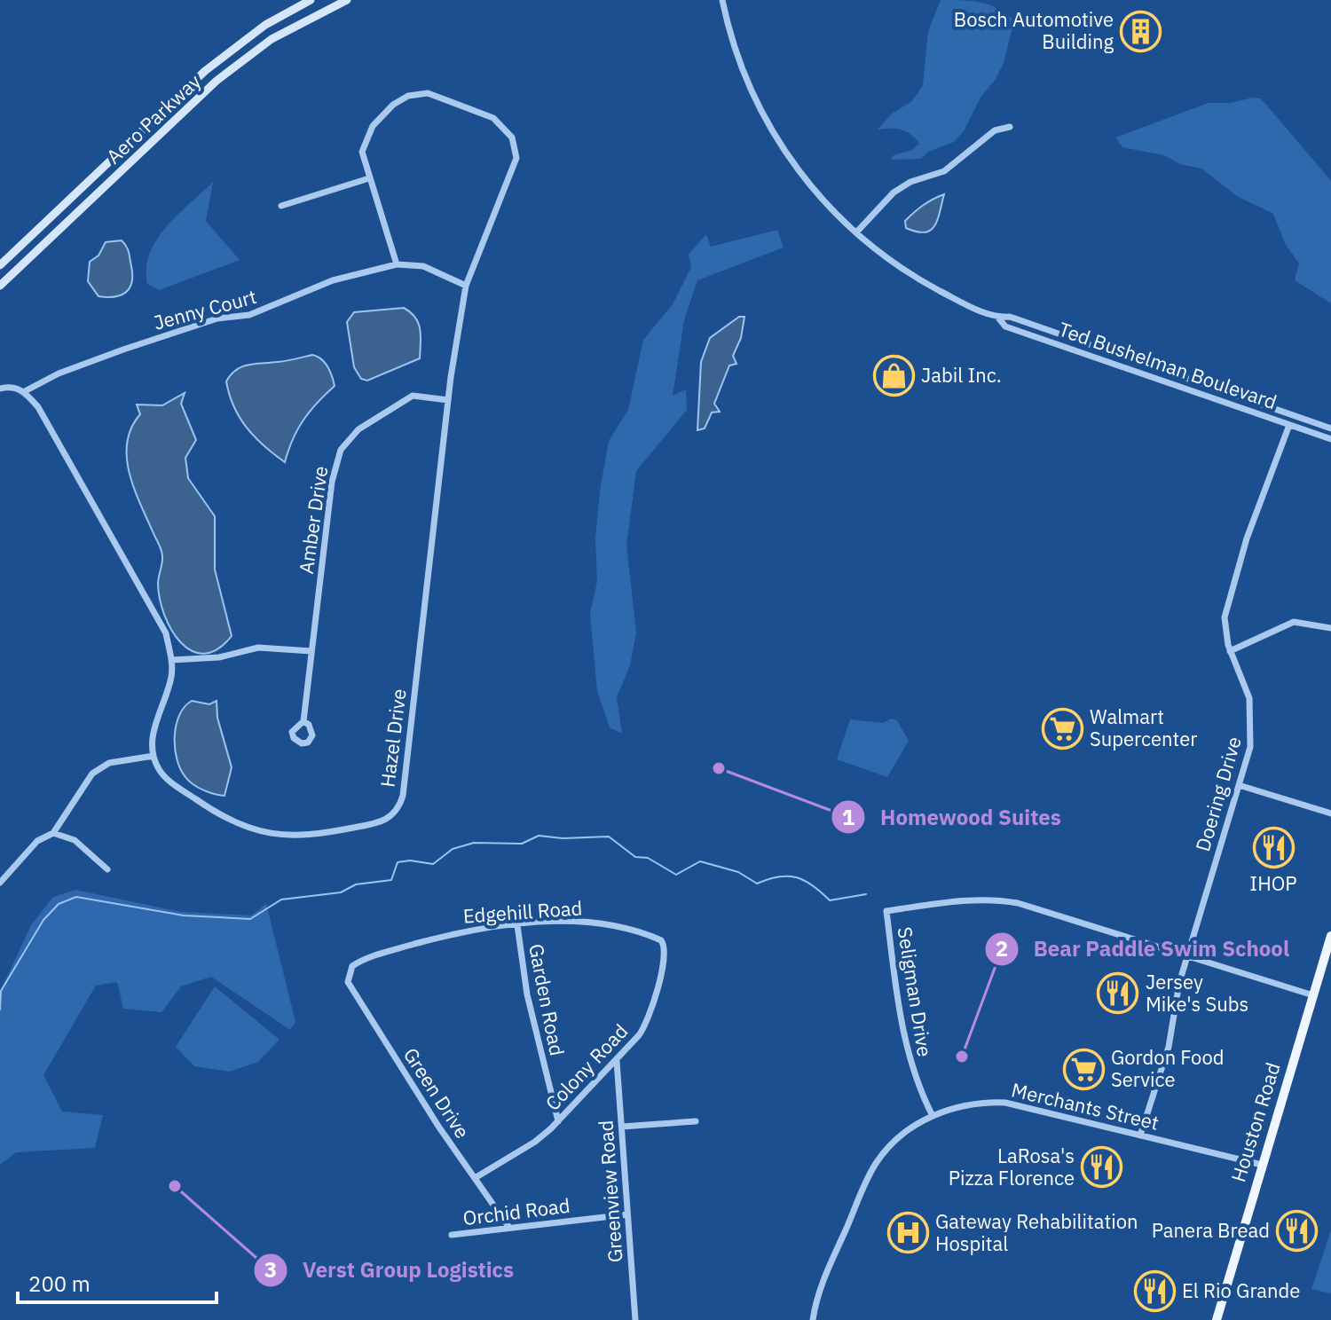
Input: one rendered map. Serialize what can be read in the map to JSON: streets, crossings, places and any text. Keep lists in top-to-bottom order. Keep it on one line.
{"streets":{"main road":["Aero Parkway","Houston Road"],"street":["Jenny Court","Ted Bushelman Boulevard","Amber Drive","Hazel Drive","Doering Drive","Edgehill Road","Seligman Drive","Garden Road","Colony Road","Green Drive","Merchants Street","Greenview Road","Orchid Road"]},"crossings":[["Jenny Court","Hazel Drive"],["Ted Bushelman Boulevard","Doering Drive"],["Amber Drive","Hazel Drive"],["Doering Drive","Seligman Drive"],["Doering Drive","Merchants Street"],["Edgehill Road","Garden Road"],["Edgehill Road","Colony Road"],["Edgehill Road","Green Drive"],["Seligman Drive","Merchants Street"],["Garden Road","Colony Road"],["Colony Road","Green Drive"],["Colony Road","Greenview Road"],["Green Drive","Orchid Road"],["Merchants Street","Houston Road"],["Greenview Road","Orchid Road"]],"places":{"building":["Bosch Automotive Building"],"shop":["Jabil Inc."],"supermarket":["Walmart Supercenter","Gordon Food Service"],"other":["Homewood Suites","Bear Paddle Swim School","Verst Group Logistics"],"restaurant":["IHOP","Jersey Mike's Subs","LaRosa's Pizza Florence","Panera Bread","El Rio Grande"],"hospital":["Gateway Rehabilitation Hospital"]},"scale_bar":"200 m"}
